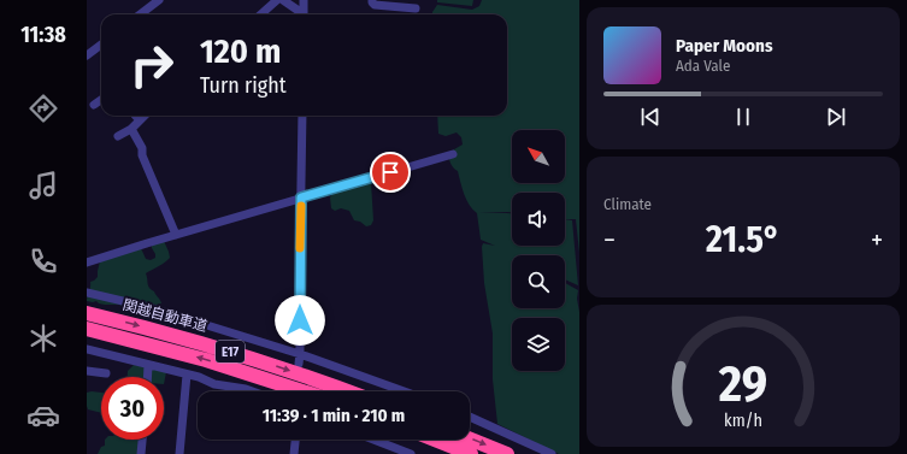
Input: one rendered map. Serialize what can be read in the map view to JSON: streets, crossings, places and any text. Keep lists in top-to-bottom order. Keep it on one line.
{"streets":{"highway":["関越自動車道","E17"]},"north":"top left","page":{"tabs":"11:38","turn":["120 m","Turn right"],"song":["Paper Moons","Ada Vale"],"tile":"Climate","heat":["−","21.5°","+"],"limit":"30","trip":"11:39 · 1 min · 210 m","gauge":["29","km/h"]}}
